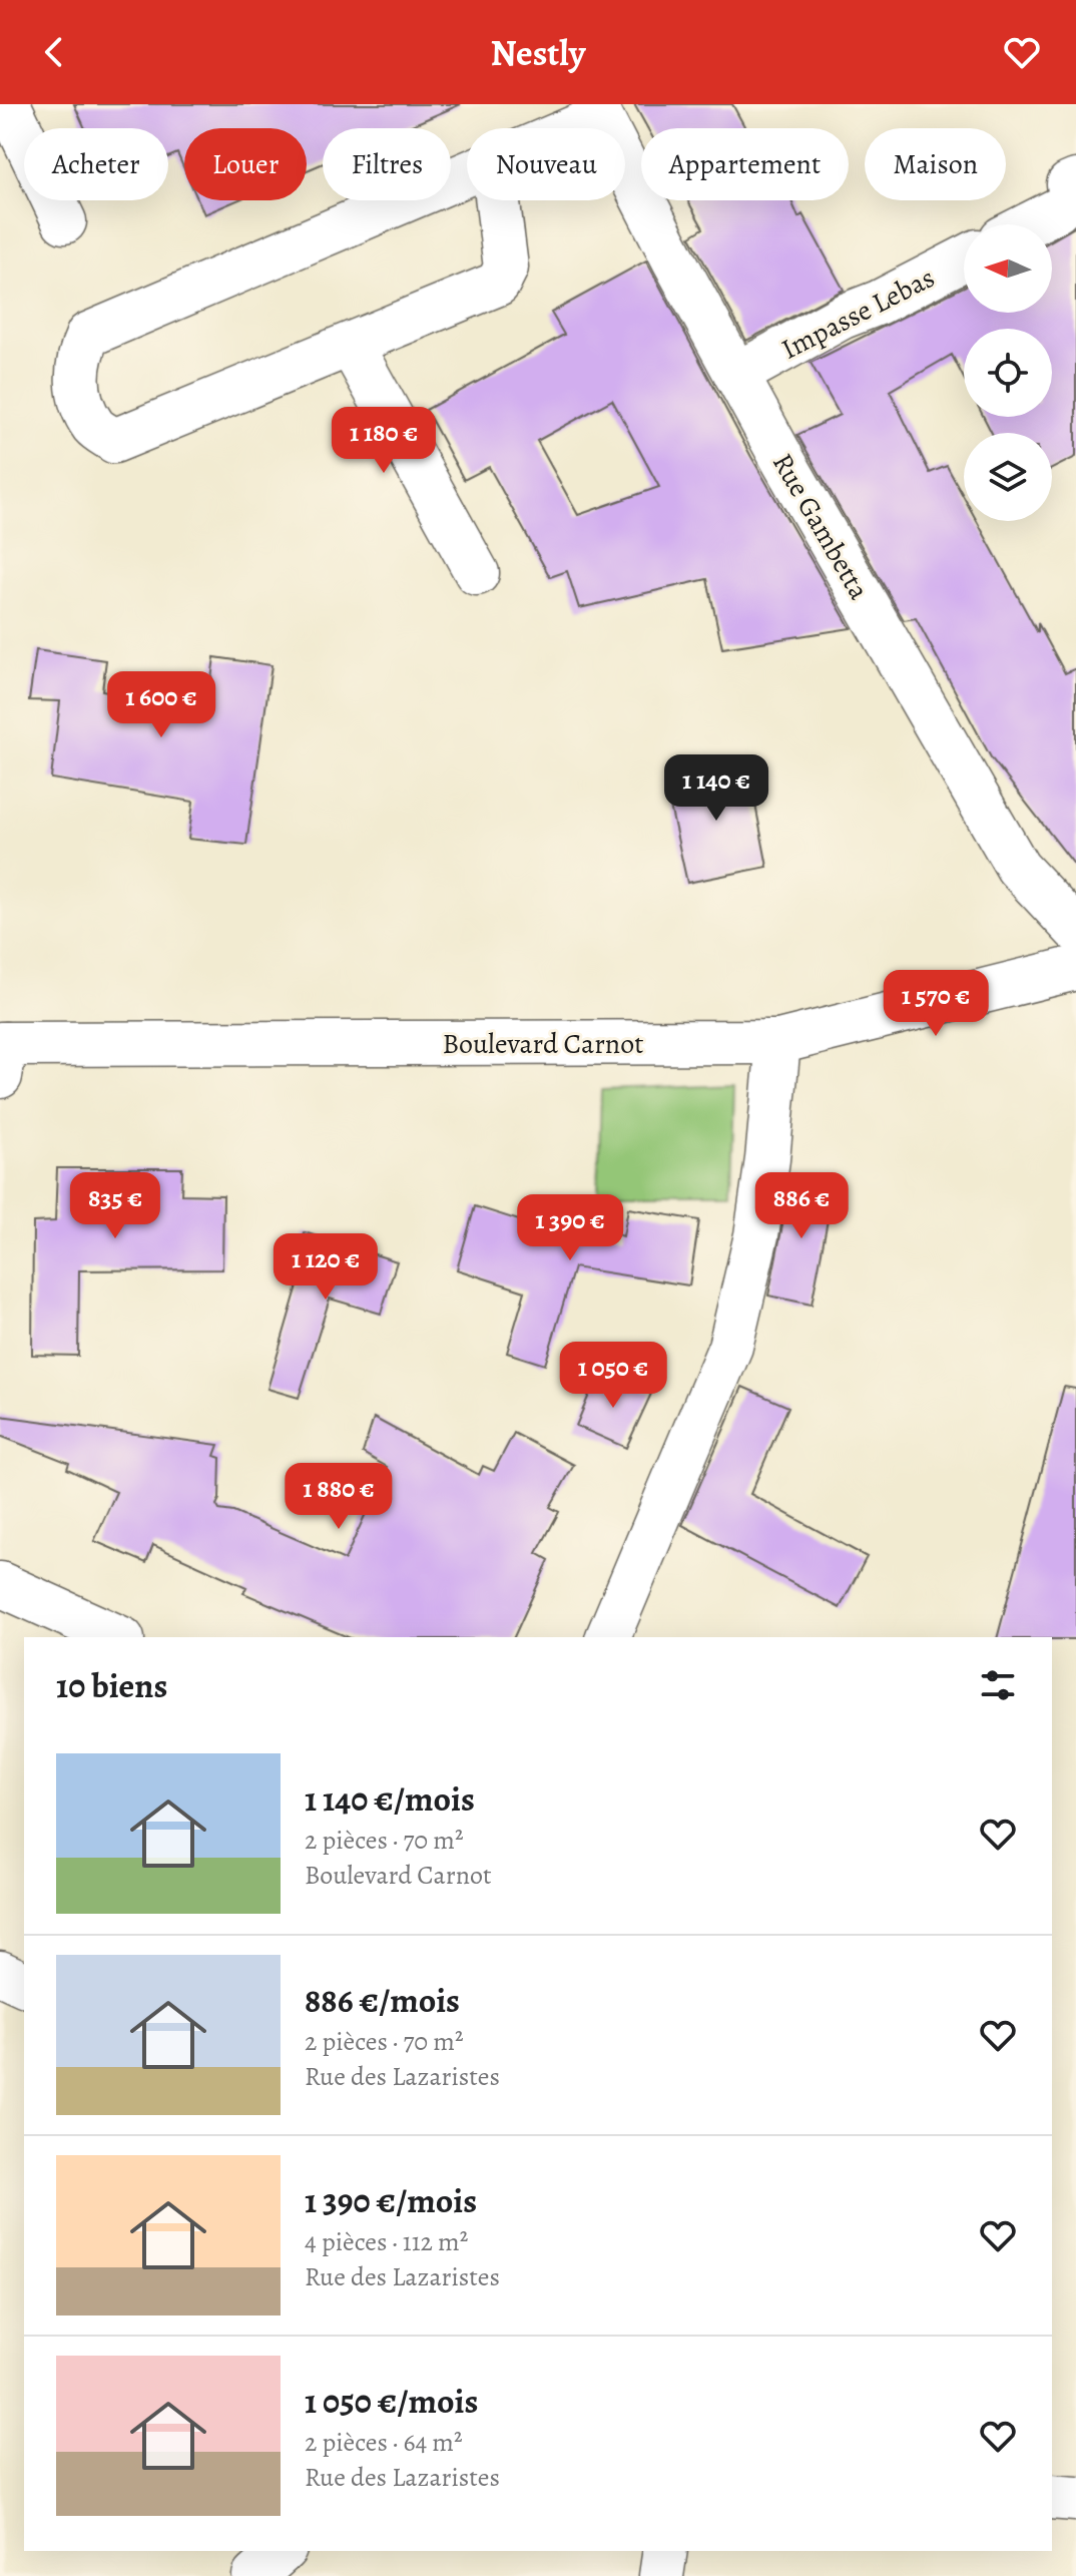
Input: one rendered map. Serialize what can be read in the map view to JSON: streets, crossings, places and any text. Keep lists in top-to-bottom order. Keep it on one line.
{"streets":{"street":["Impasse Lebas","Rue Gambetta","Boulevard Carnot"]},"crossings":[["Impasse Lebas","Rue Gambetta"]],"north":"left","page":{"header":"Nestly","chip":["Acheter","Louer","Filtres","Nouveau","Appartement","Maison"],"price":["1 180 €","1 600 €","1 140 €","1 570 €","835 €","886 €","1 390 €","1 120 €","1 050 €","1 880 €"],"heading":"10 biens","list":[{"name":"1 140 €/mois","note":"2 pièces · 70 m² · Boulevard Carnot"},{"name":"886 €/mois","note":"2 pièces · 70 m² · Rue des Lazaristes"},{"name":"1 390 €/mois","note":"4 pièces · 112 m² · Rue des Lazaristes"},{"name":"1 050 €/mois","note":"2 pièces · 64 m² · Rue des Lazaristes"}]}}
